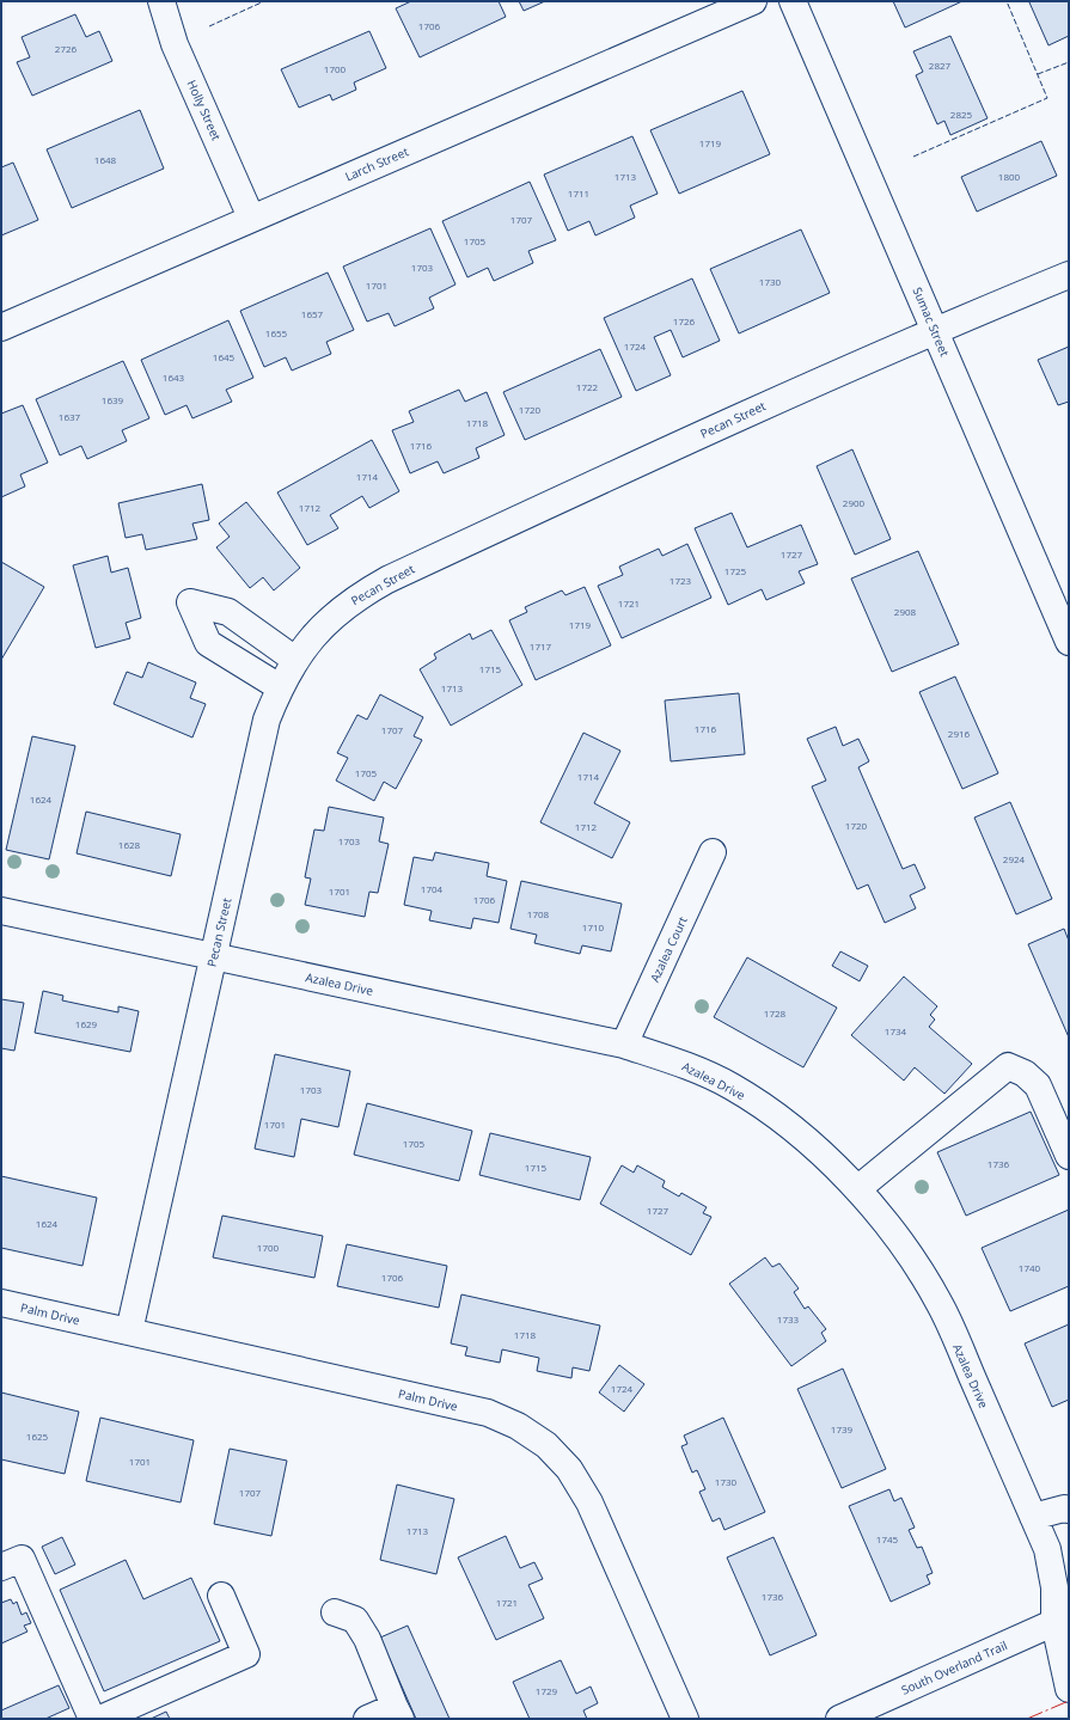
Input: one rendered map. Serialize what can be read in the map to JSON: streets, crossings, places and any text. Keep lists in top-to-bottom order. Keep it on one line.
{"streets":{"street":["Holly Street","Larch Street","Sumac Street","Pecan Street","Azalea Court","Azalea Drive","Palm Drive","South Overland Trail"]},"crossings":[["Holly Street","Larch Street"],["Sumac Street","Pecan Street"],["Pecan Street","Azalea Drive"],["Pecan Street","Palm Drive"],["Azalea Court","Azalea Drive"],["Azalea Drive","South Overland Trail"]],"house_numbers":["1706","2726","2827","1700","2825","1719","1648","1713","1800","1711","1707","1705","1703","1730","1701","1657","1726","1655","1724","1645","1643","1722","1639","1720","1637","1718","1716","1714","2900","1712","1727","1725","1723","1721","2908","1719","1717","1715","1713","1716","1707","2916","1705","1714","1624","1720","1712","1703","1628","2924","1704","1701","1706","1708","1710","1728","1629","1734","1703","1701","1705","1736","1715","1727","1624","1700","1740","1706","1733","1718","1724","1739","1625","1701","1730","1707","1713","1745","1736","1721","1729"]}
